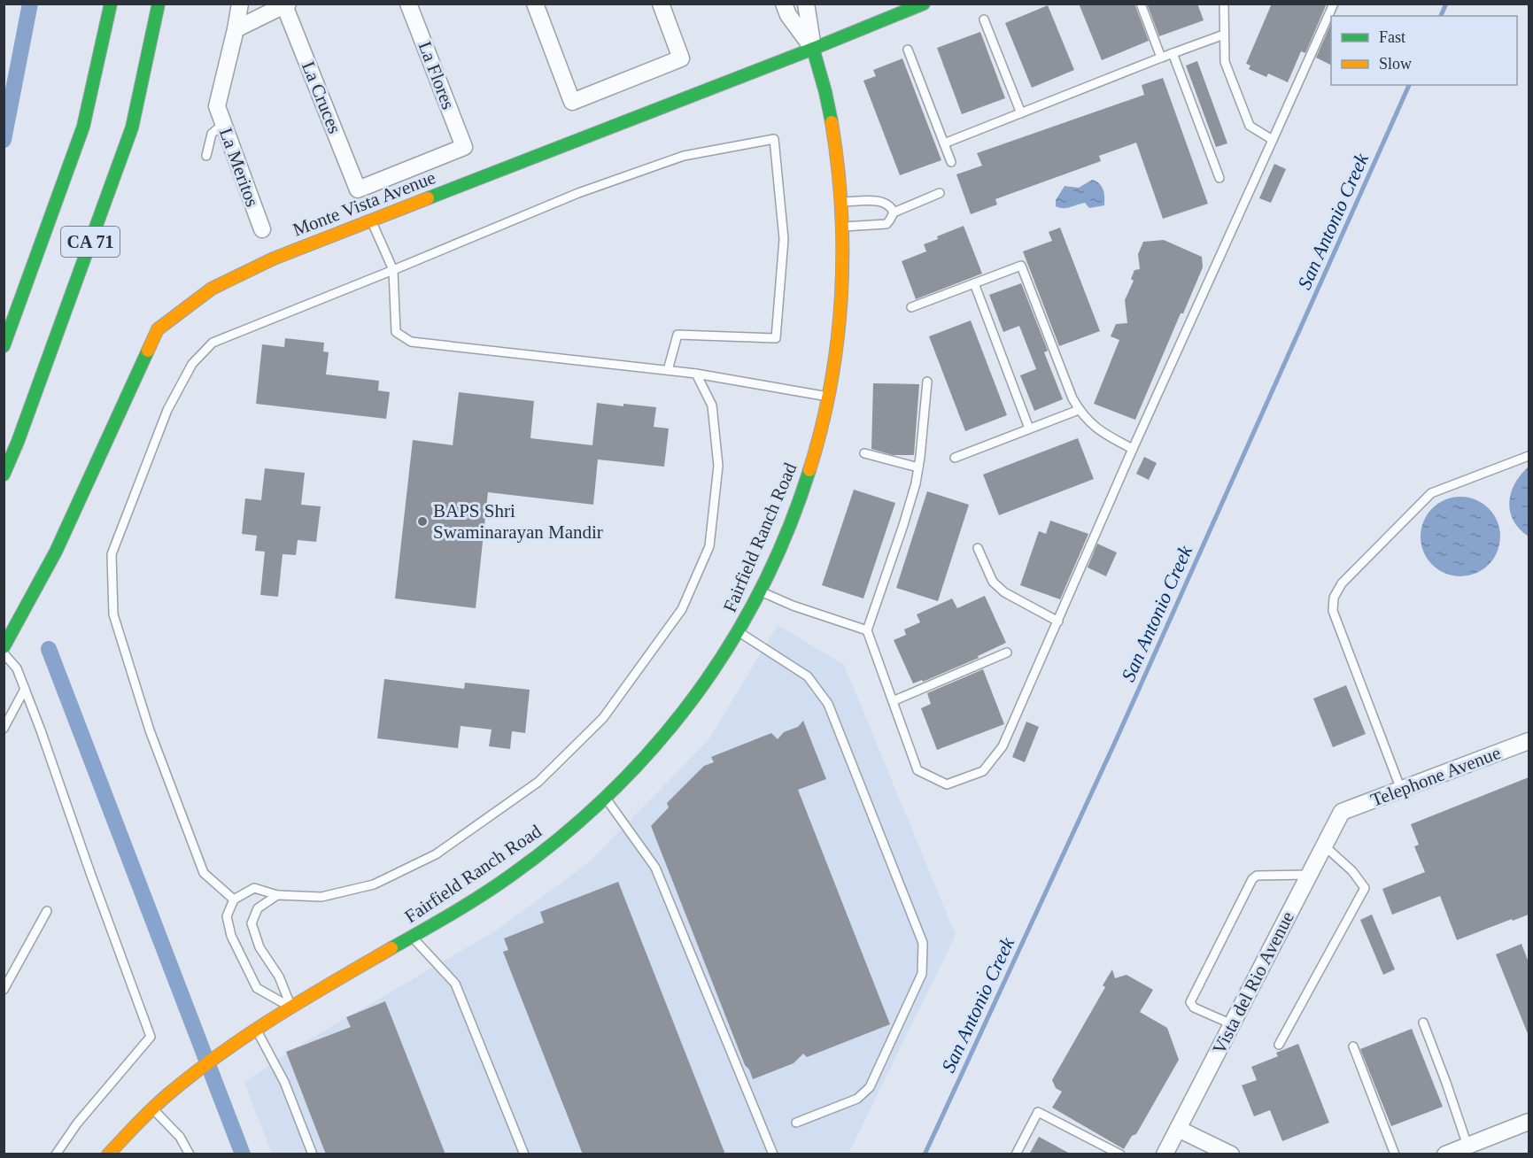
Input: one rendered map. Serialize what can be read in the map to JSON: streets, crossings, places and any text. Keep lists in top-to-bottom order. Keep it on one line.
{"streets":{"main road":["Monte Vista Avenue","CA 71","Fairfield Ranch Road"],"street":["La Flores","La Cruces","La Meritos","Telephone Avenue","Vista del Rio Avenue"]},"crossings":[["La Flores","La Cruces"],["Monte Vista Avenue","Fairfield Ranch Road"],["Telephone Avenue","Vista del Rio Avenue"]],"water":["San Antonio Creek"],"places":["BAPS Shri Swaminarayan Mandir"],"legend":["Fast","Slow"]}
